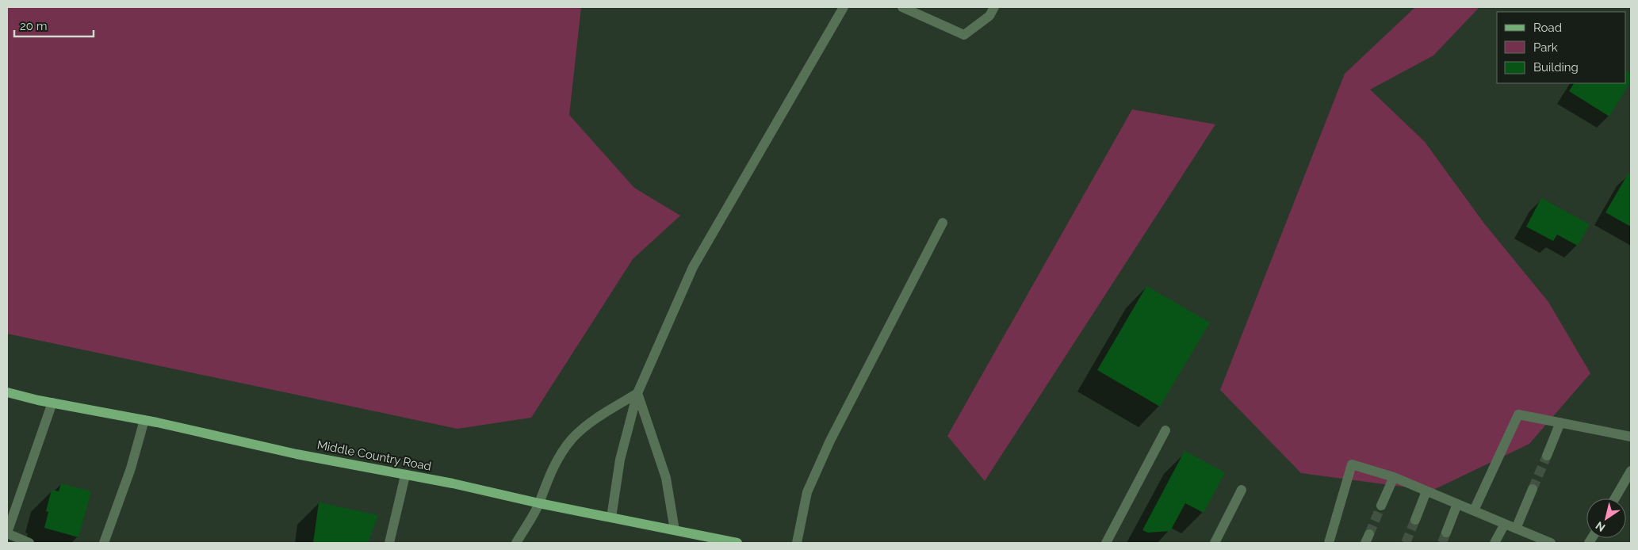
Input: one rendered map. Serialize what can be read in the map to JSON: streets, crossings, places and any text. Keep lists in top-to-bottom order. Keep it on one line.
{"streets":{"main road":["Middle Country Road"]},"legend":["Road","Park","Building"],"scale_bar":"20 m","north":"bottom left"}
